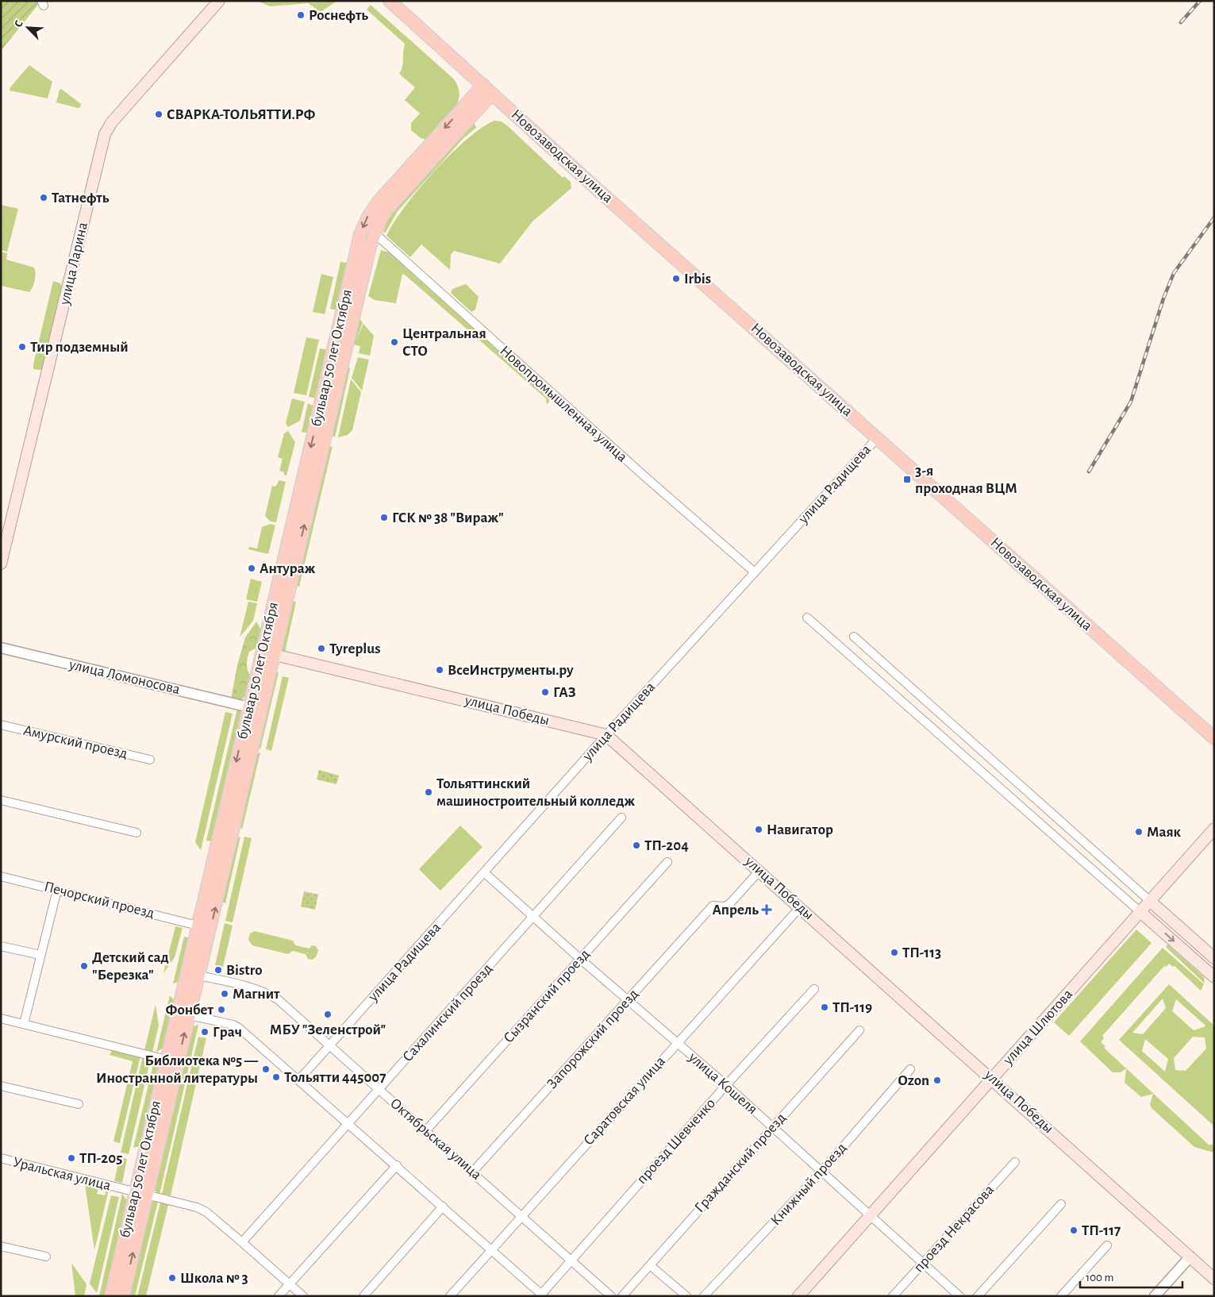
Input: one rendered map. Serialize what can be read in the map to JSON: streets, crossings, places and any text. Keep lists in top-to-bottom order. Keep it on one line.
{"streets":{"main road":["Новозаводская улица","улица Ларина","бульвар 50 лет Октября","улица Победы","улица Шлютова"],"street":["Новопромышленная улица","улица Радищева","улица Ломоносова","Амурский проезд","Печорский проезд","Сызранский проезд","Сахалинский проезд","Запорожский проезд","улица Кошеля","Саратовская улица","Октябрьская улица","проезд Шевченко","Гражданский проезд","Уральская улица","Книжный проезд","проезд Некрасова"]},"crossings":[["Новозаводская улица","бульвар 50 лет Октября"],["Новозаводская улица","улица Радищева"],["бульвар 50 лет Октября","Новопромышленная улица"],["бульвар 50 лет Октября","улица Ломоносова"],["бульвар 50 лет Октября","улица Победы"],["бульвар 50 лет Октября","Печорский проезд"],["бульвар 50 лет Октября","Октябрьская улица"],["бульвар 50 лет Октября","Уральская улица"],["Новопромышленная улица","улица Радищева"],["улица Радищева","улица Победы"],["улица Радищева","улица Кошеля"],["улица Радищева","Октябрьская улица"],["улица Победы","улица Шлютова"],["улица Победы","Запорожский проезд"],["улица Победы","Саратовская улица"],["Сызранский проезд","улица Кошеля"],["Сызранский проезд","Октябрьская улица"],["Сахалинский проезд","улица Кошеля"],["Сахалинский проезд","Октябрьская улица"],["Сахалинский проезд","Уральская улица"],["улица Шлютова","улица Кошеля"],["Запорожский проезд","улица Кошеля"],["Запорожский проезд","Октябрьская улица"],["улица Кошеля","Саратовская улица"],["улица Кошеля","проезд Шевченко"],["улица Кошеля","Гражданский проезд"],["улица Кошеля","Книжный проезд"],["улица Кошеля","проезд Некрасова"],["Саратовская улица","Октябрьская улица"],["Октябрьская улица","проезд Шевченко"]],"places":{"other":["Роснефть","СВАРКА-ТОЛЬЯТТИ.РФ","Татнефть","Irbis","Центральная СТО","Тир подземный","ГСК № 38 \"Вираж\"","Антураж","Tyreplus","ВсеИнструменты.ру","ГАЗ","Тольяттинский машиностроительный колледж","Навигатор","Маяк","ТП-204","ТП-113","Детский сад \"Березка\"","Bistro","Магнит","ТП-119","Фонбет","МБУ \"Зеленстрой\"","Грач","Библиотека №5 — Иностранной литературы","Тольятти 445007","Ozon","ТП-205","ТП-117","Школа № 3"],"transit":["3-я проходная ВЦМ"],"health":["Апрель"]},"scale_bar":"100 m","north":"top left"}
